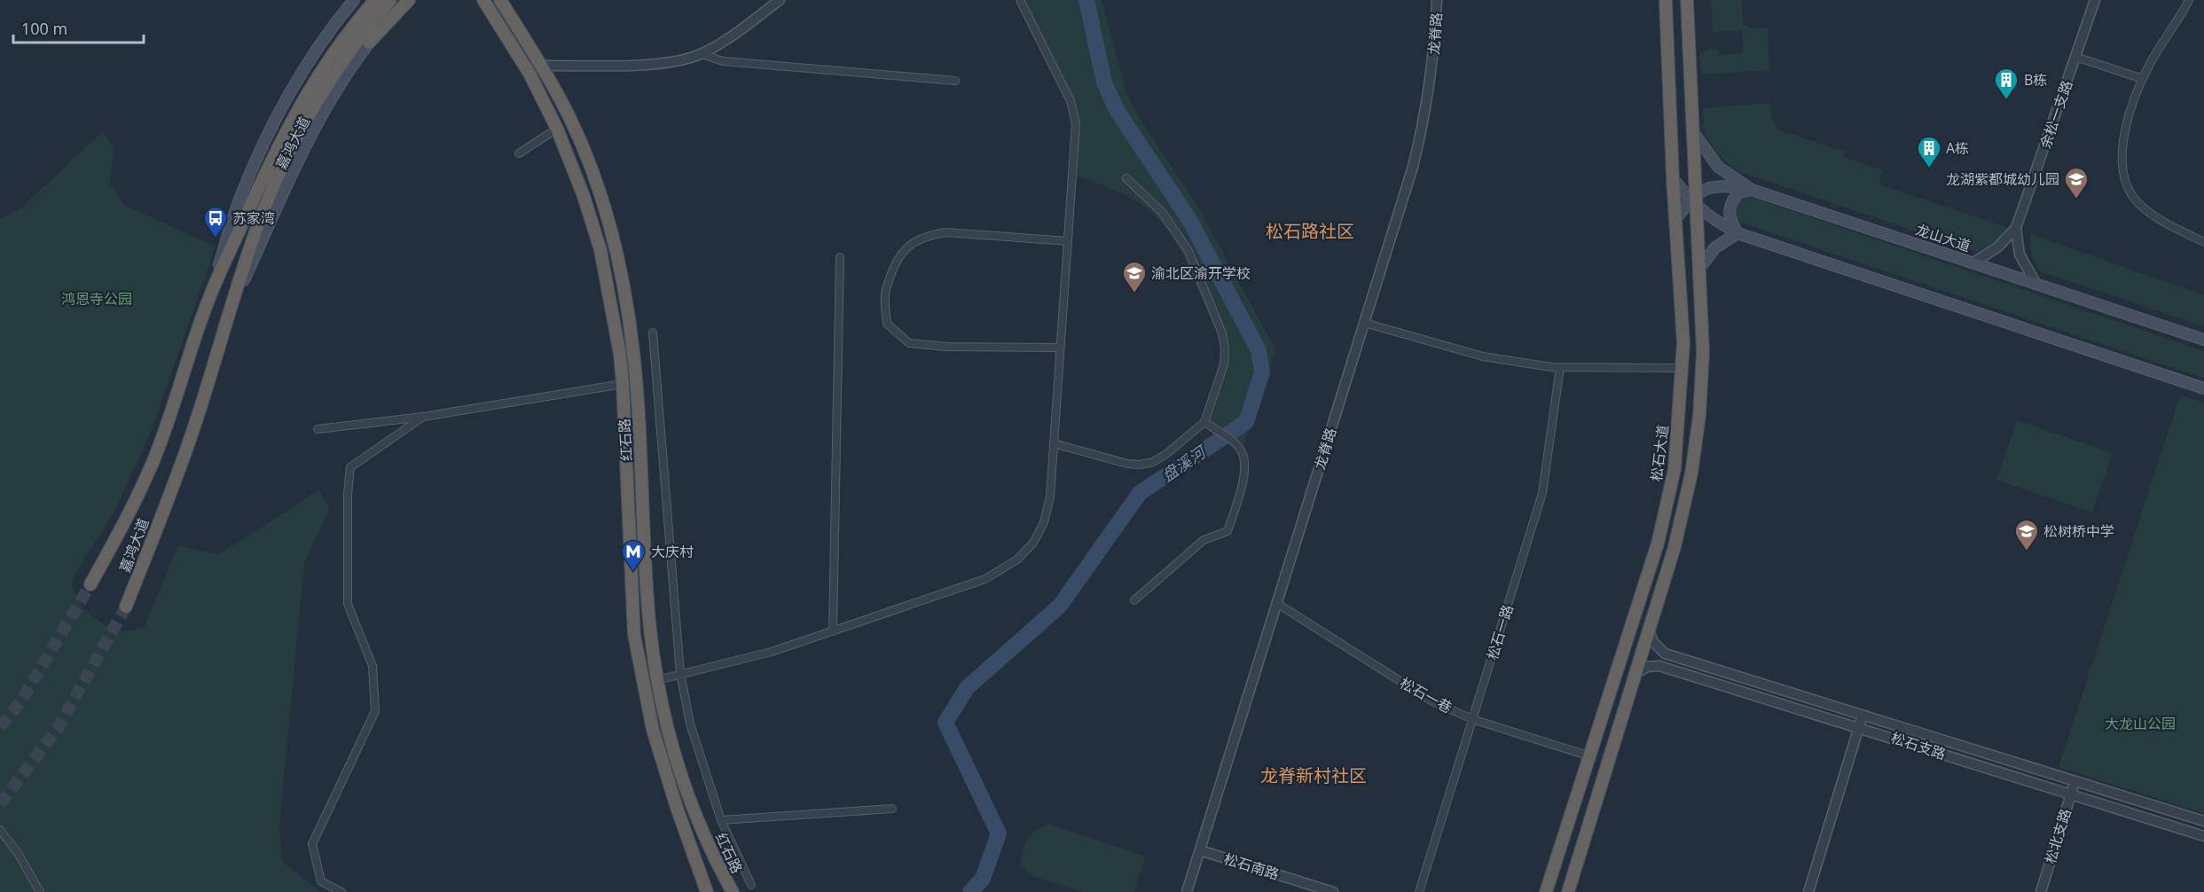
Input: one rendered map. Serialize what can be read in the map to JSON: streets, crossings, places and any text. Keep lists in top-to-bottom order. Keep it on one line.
{"streets":{"highway":["嘉鸿大道","红石路","松石大道"],"main road":["龙山大道"],"street":["龙脊路","余松一支路","松石一路","松石一巷","松石支路","松北支路","松石南路"]},"crossings":[["龙脊路","松石一巷"],["龙脊路","松石南路"],["松石大道","松石一巷"],["松石一路","松石一巷"],["松石支路","松北支路"]],"districts":["松石路社区","龙脊新村社区"],"water":["盘溪河"],"parks":["鸿恩寺公园","大龙山公园"],"places":{"building":["B栋","A栋"],"school or university":["龙湖紫都城幼儿园","渝北区渝开学校","松树桥中学"],"bus stop":["苏家湾"],"metro station":["大庆村"]},"scale_bar":"100 m"}
